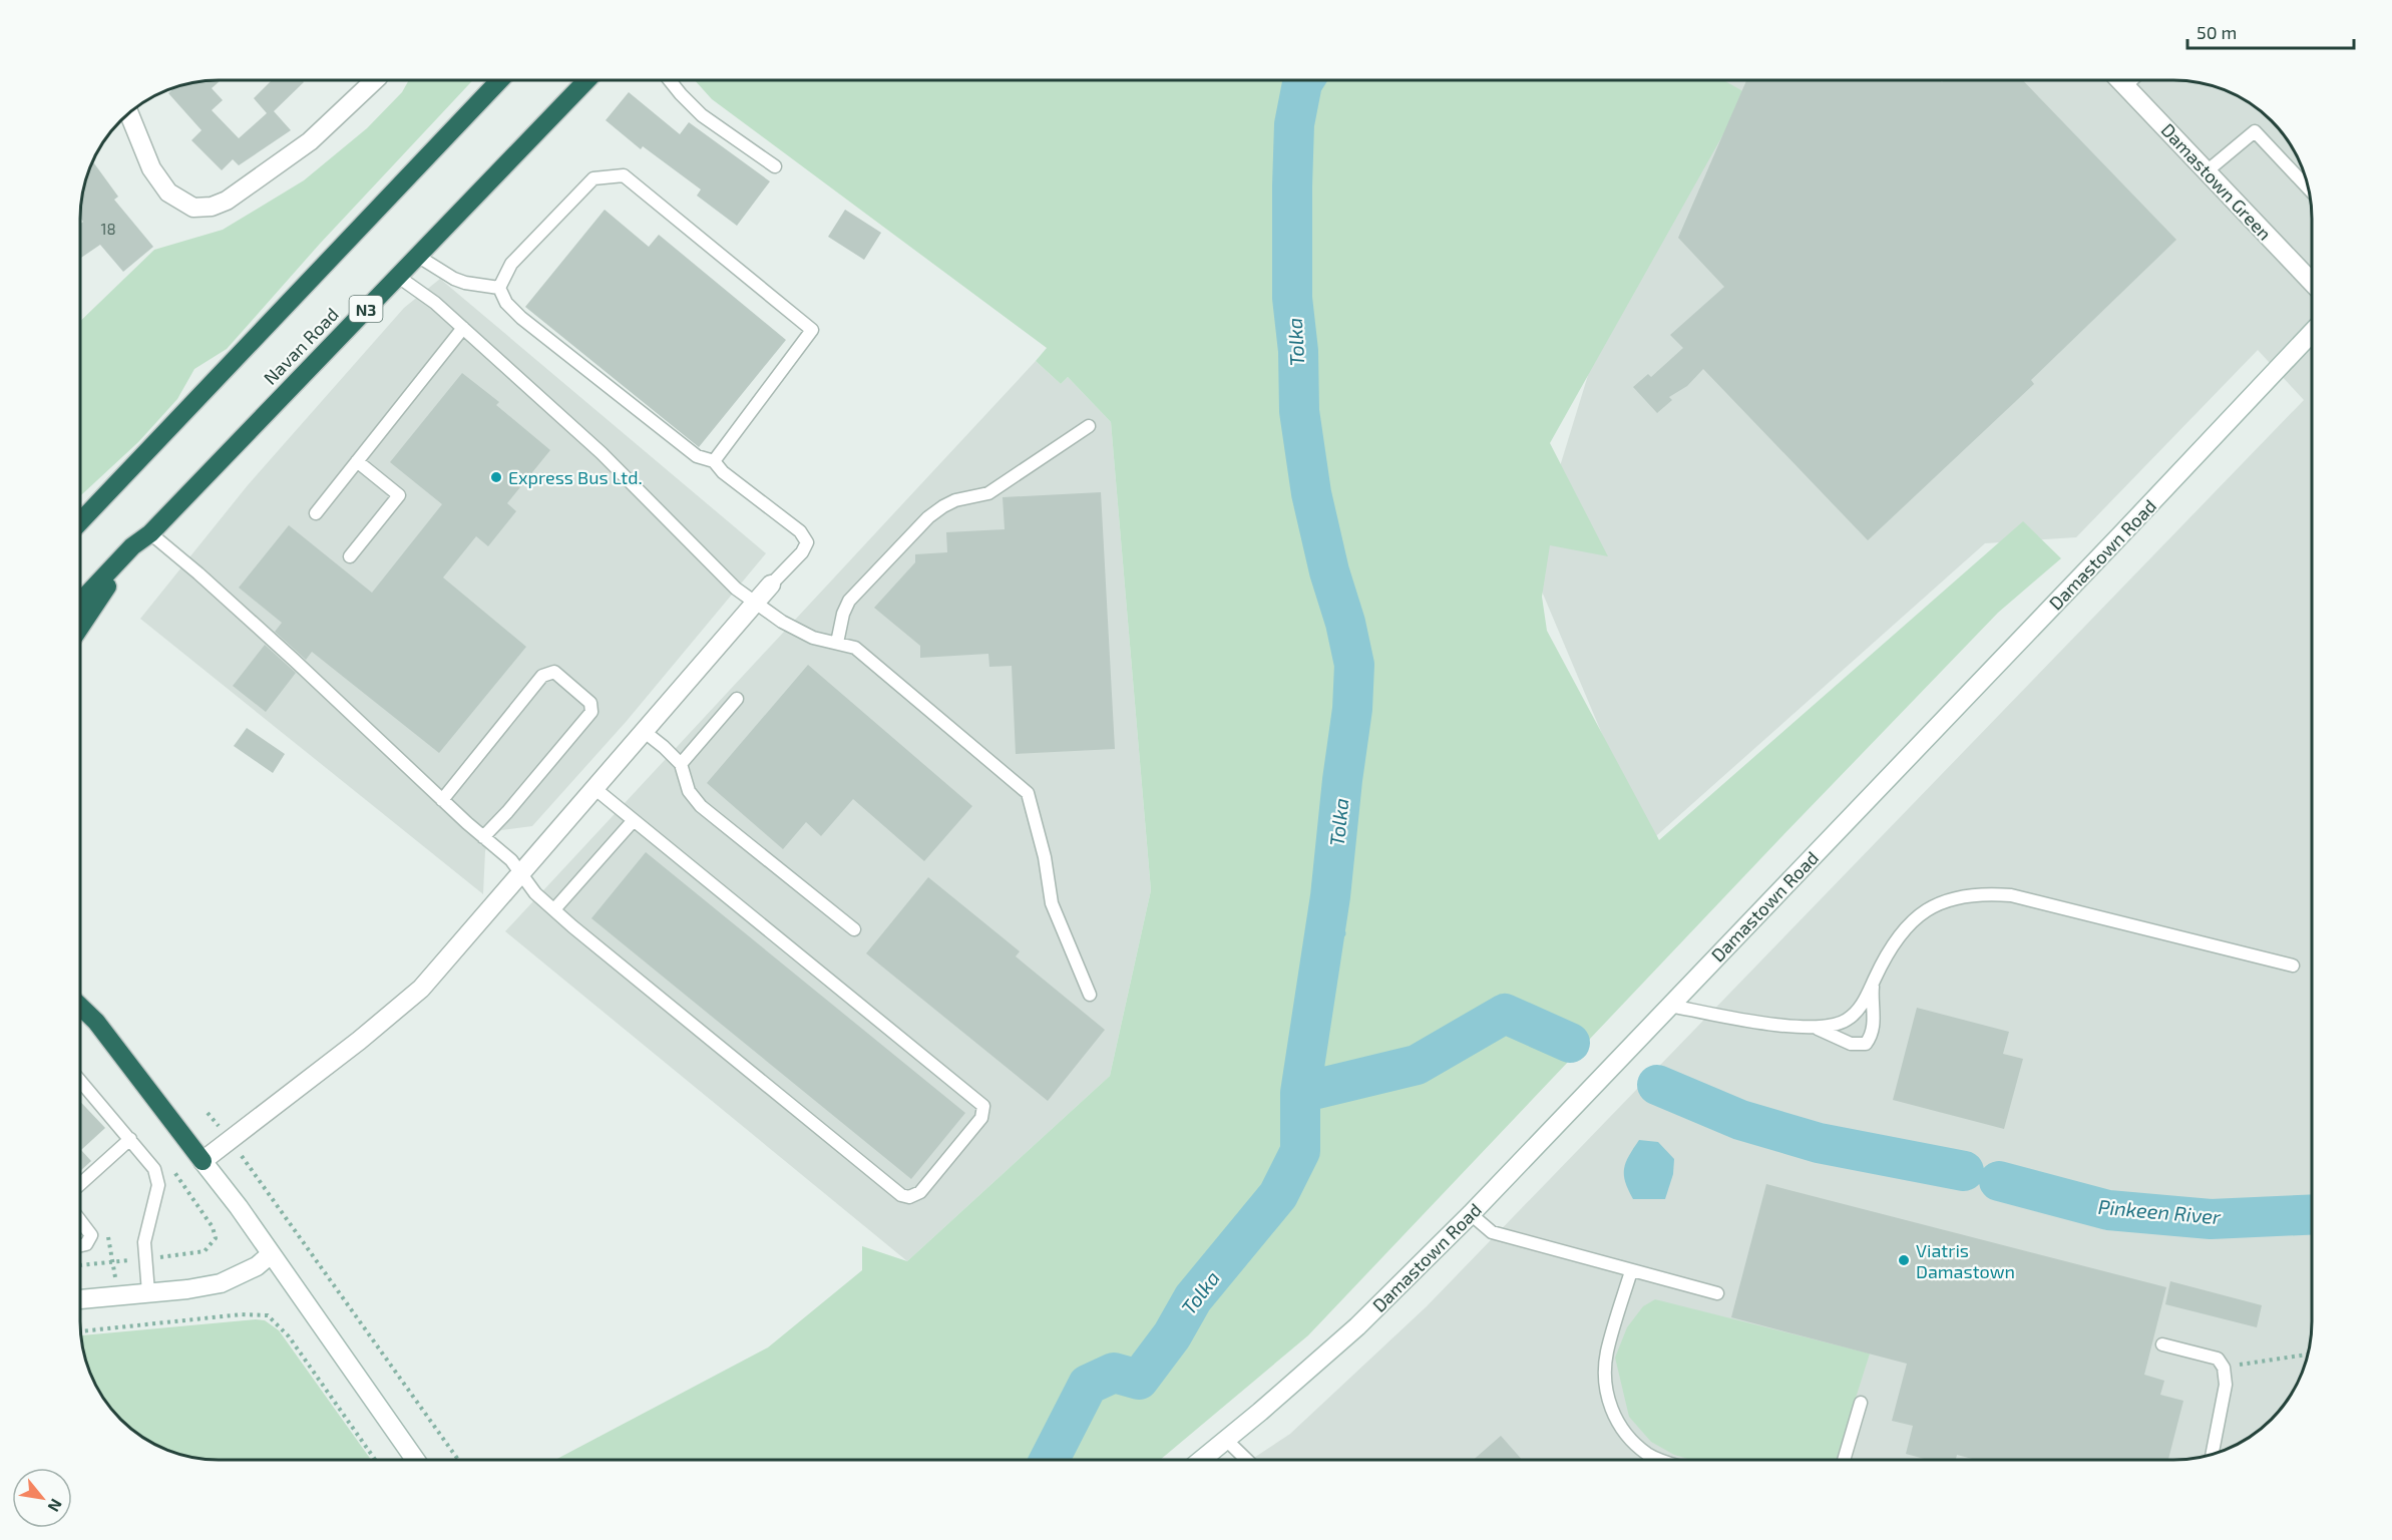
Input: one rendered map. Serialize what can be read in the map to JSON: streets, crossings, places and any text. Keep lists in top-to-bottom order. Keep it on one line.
{"streets":{"highway":["N3","Navan Road"],"street":["Damastown Green","Damastown Road"]},"crossings":[["N3","Navan Road"]],"water":["Tolka","Pinkeen River"],"places":["Express Bus Ltd.","Viatris Damastown"],"house_numbers":["18"],"scale_bar":"50 m","north":"bottom right"}
